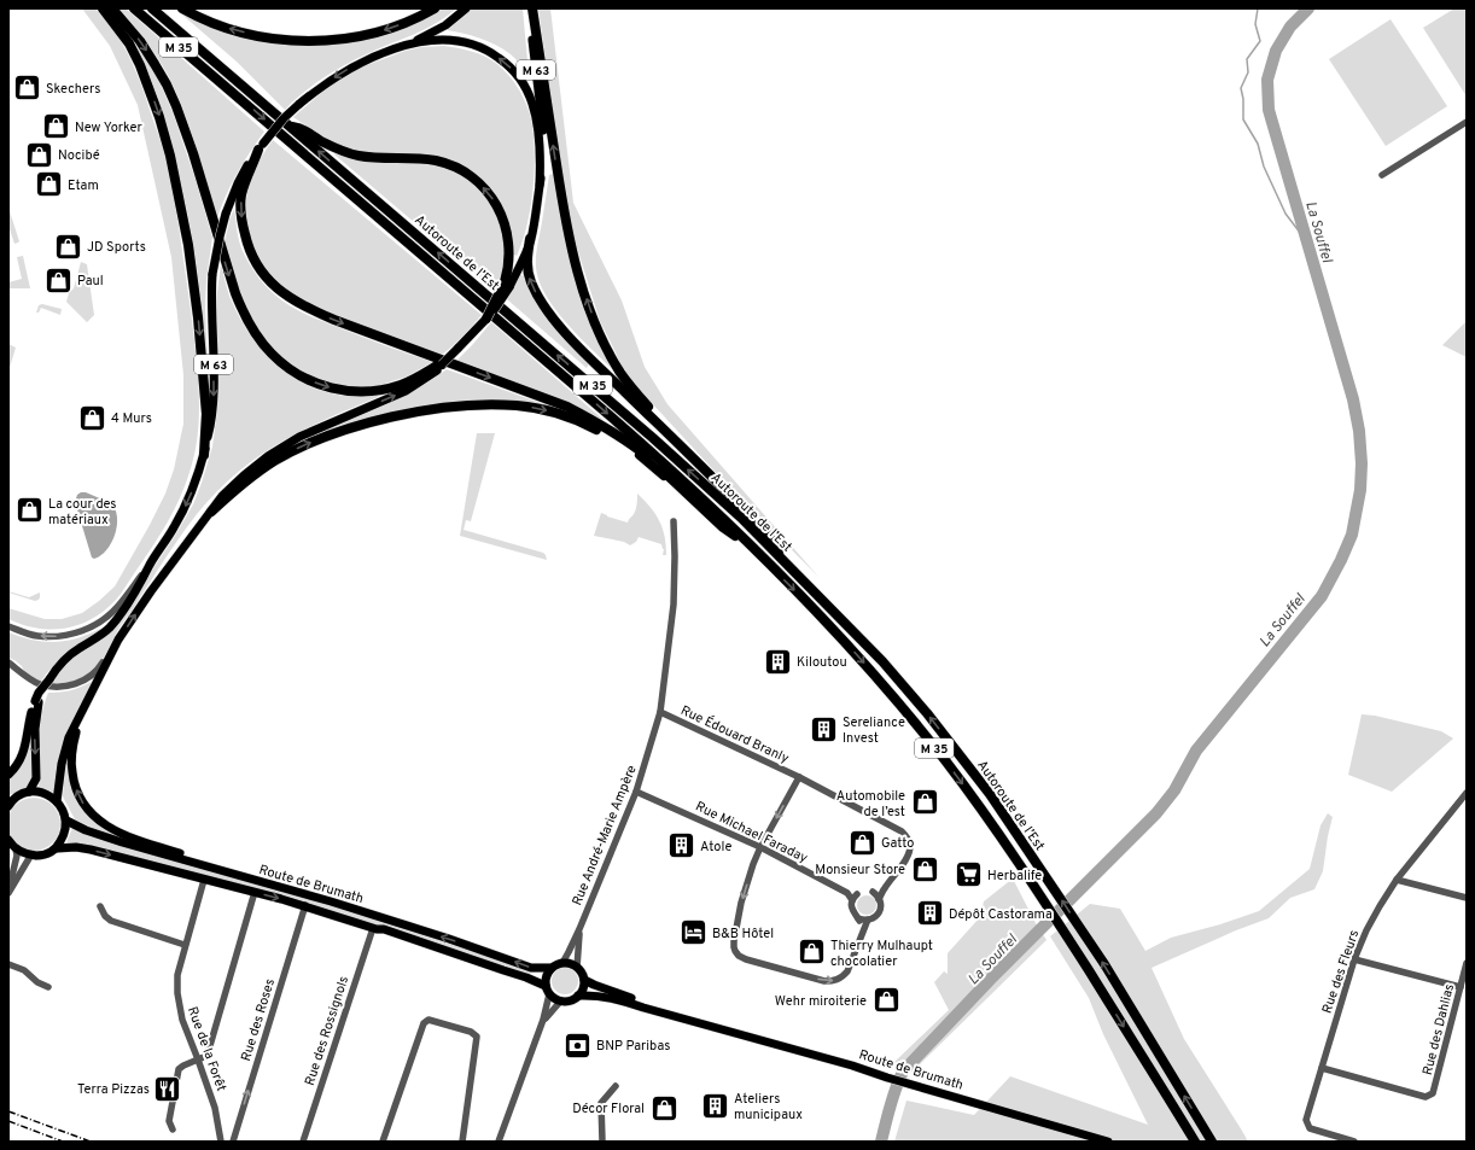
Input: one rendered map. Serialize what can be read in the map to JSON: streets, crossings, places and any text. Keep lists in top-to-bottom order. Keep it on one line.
{"streets":{"highway":["M 35","Autoroute de l’Est"],"main road":["M 63","Route de Brumath"],"street":["Rue Édouard Branly","Rue Michael Faraday","Rue André-Marie Ampère","Rue des Fleurs","Rue des Roses","Rue des Dahlias","Rue des Rossignols","Rue de la Forêt"]},"crossings":[["Rue Édouard Branly","Rue André-Marie Ampère"],["Rue Michael Faraday","Rue André-Marie Ampère"],["Rue André-Marie Ampère","Route de Brumath"],["Route de Brumath","Rue des Roses"],["Route de Brumath","Rue des Rossignols"],["Route de Brumath","Rue de la Forêt"],["Rue des Fleurs","Rue des Dahlias"]],"water":["La Souffel"],"places":{"shop":["Skechers","New Yorker","Nocibé","Etam","JD Sports","Paul","4 Murs","La cour des matériaux","Automobile de l’est","Gatto","Monsieur Store","Thierry Mulhaupt chocolatier","Wehr miroiterie","Décor Floral"],"building":["Kiloutou","Sereliance Invest","Atole","Dépôt Castorama","Ateliers municipaux"],"supermarket":["Herbalife"],"hotel":["B&B Hôtel"],"bank":["BNP Paribas"],"restaurant":["Terra Pizzas"]}}
